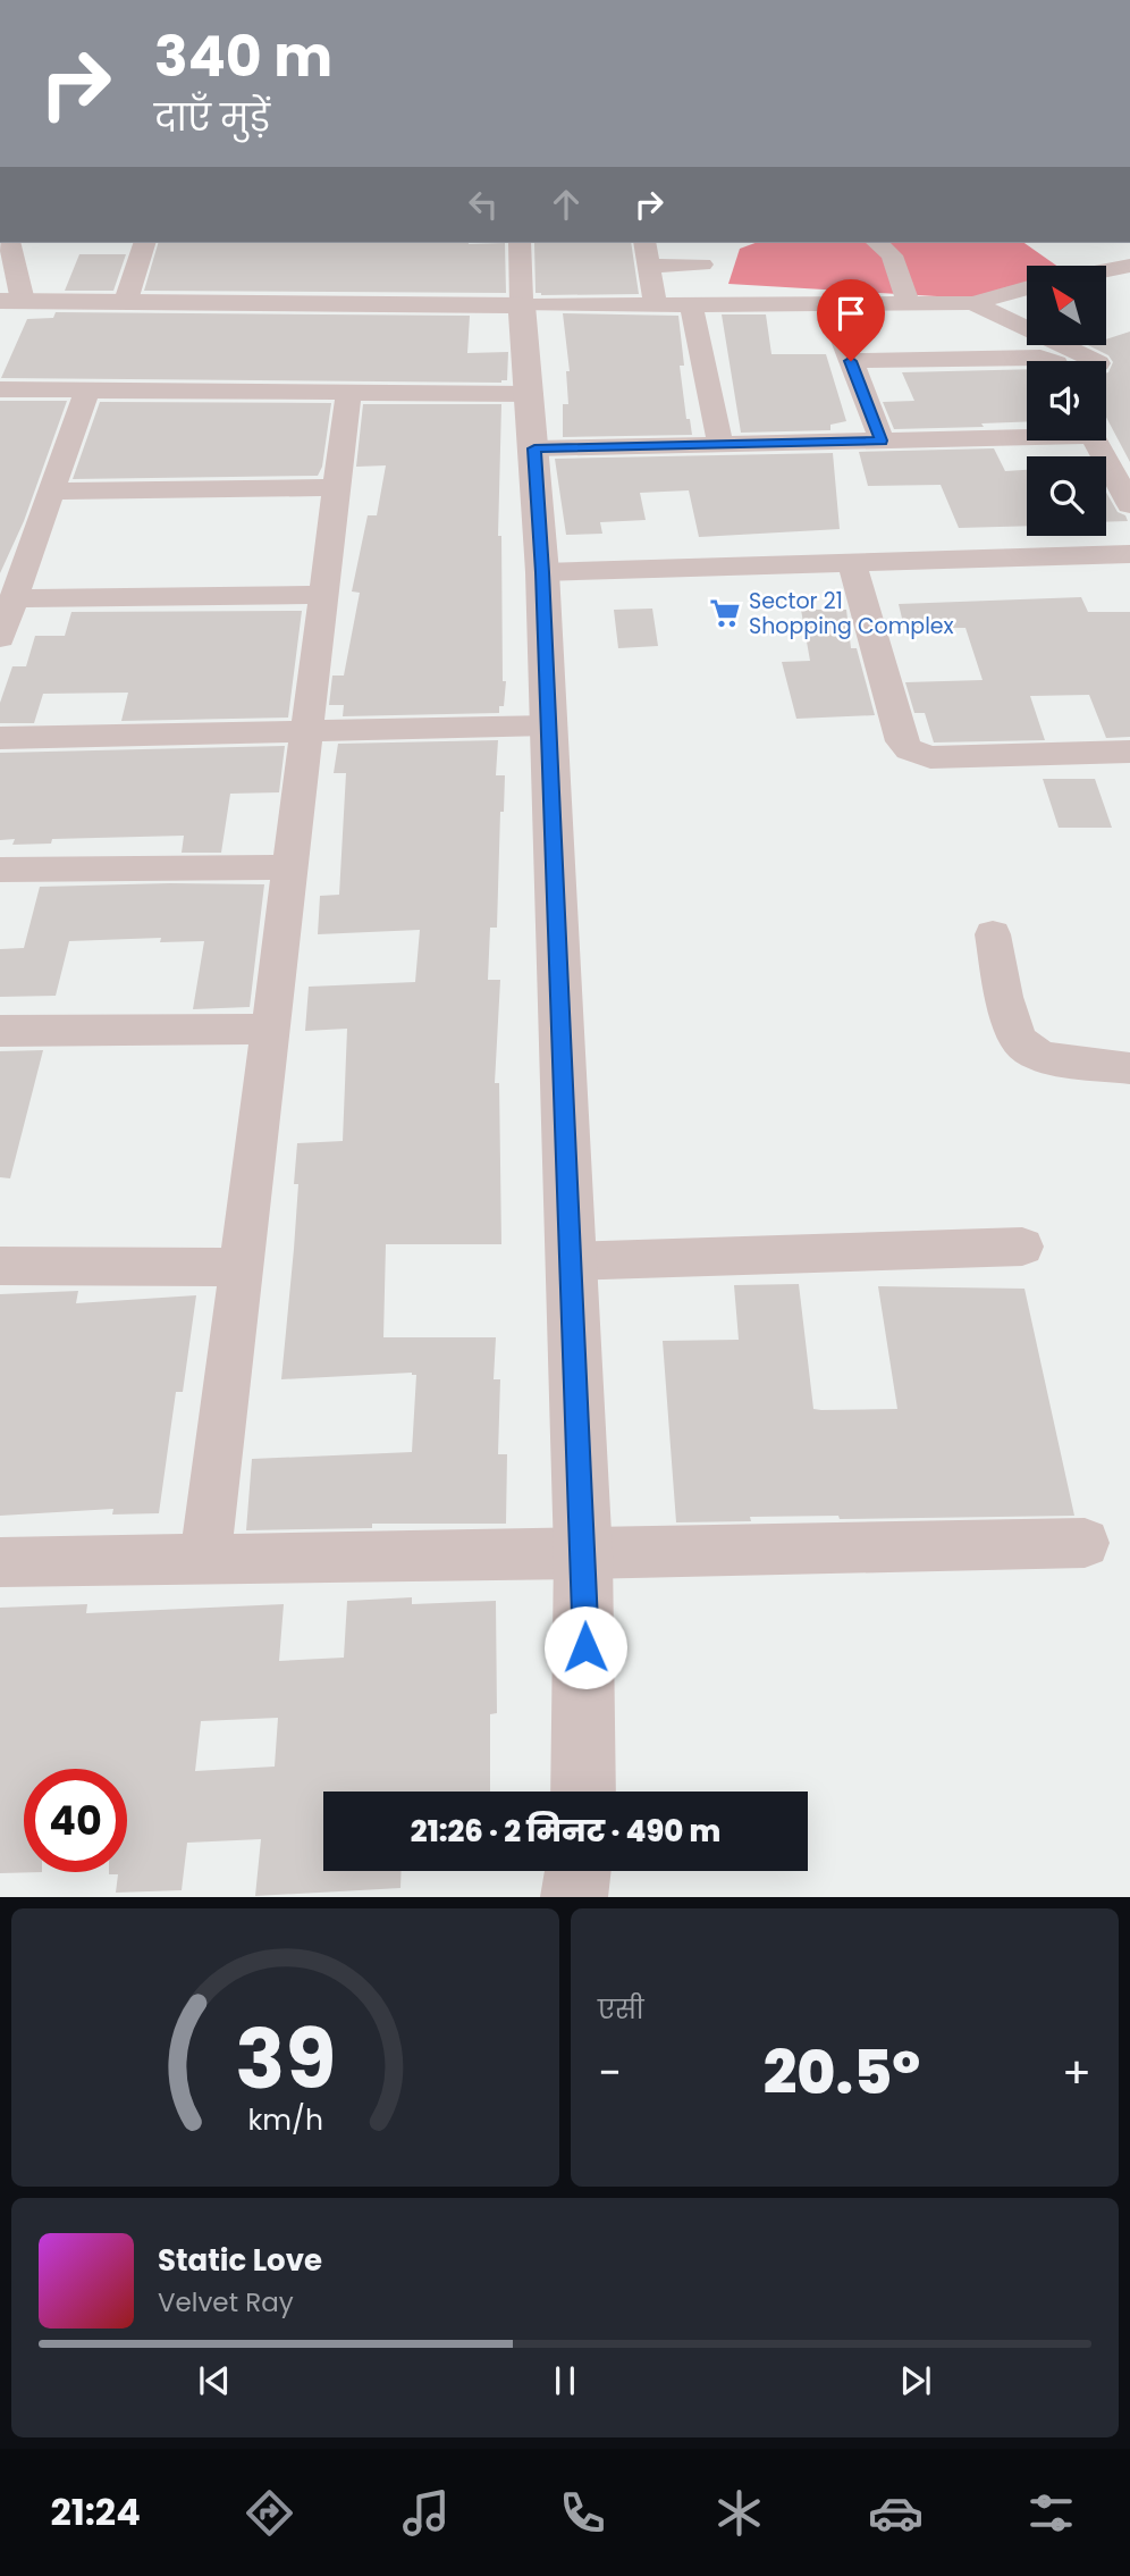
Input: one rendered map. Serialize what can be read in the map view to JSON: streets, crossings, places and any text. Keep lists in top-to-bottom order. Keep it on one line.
{"places":{"supermarket":["Sector 21 Shopping Complex"]},"north":"top left","page":{"turn":["340 m","दाएँ मुड़ें"],"limit":"40","trip":"21:26 · 2 मिनट · 490 m","tile":"एसी","heat":["−","20.5°","+"],"song":["Static Love","Velvet Ray"],"tabs":"21:24","gauge":["39","km/h"]}}
